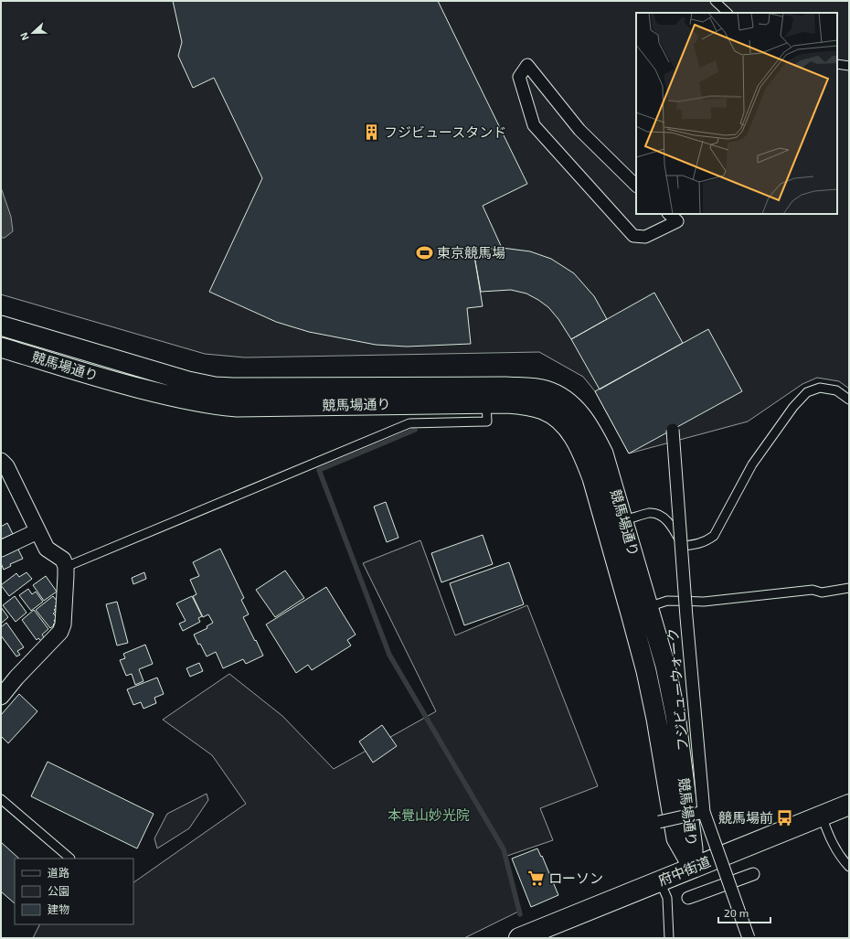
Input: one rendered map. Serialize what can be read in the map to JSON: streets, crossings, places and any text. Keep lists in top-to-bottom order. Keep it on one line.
{"streets":{"main road":["府中街道"],"street":["競馬場通り","フジビューウォーク"]},"crossings":[["競馬場通り","府中街道"]],"parks":["本覺山妙光院"],"places":{"building":["フジビュースタンド"],"sports":["東京競馬場"],"bus stop":["競馬場前"],"supermarket":["ローソン"]},"legend":["道路","公園","建物"],"scale_bar":"20 m","north":"left"}
